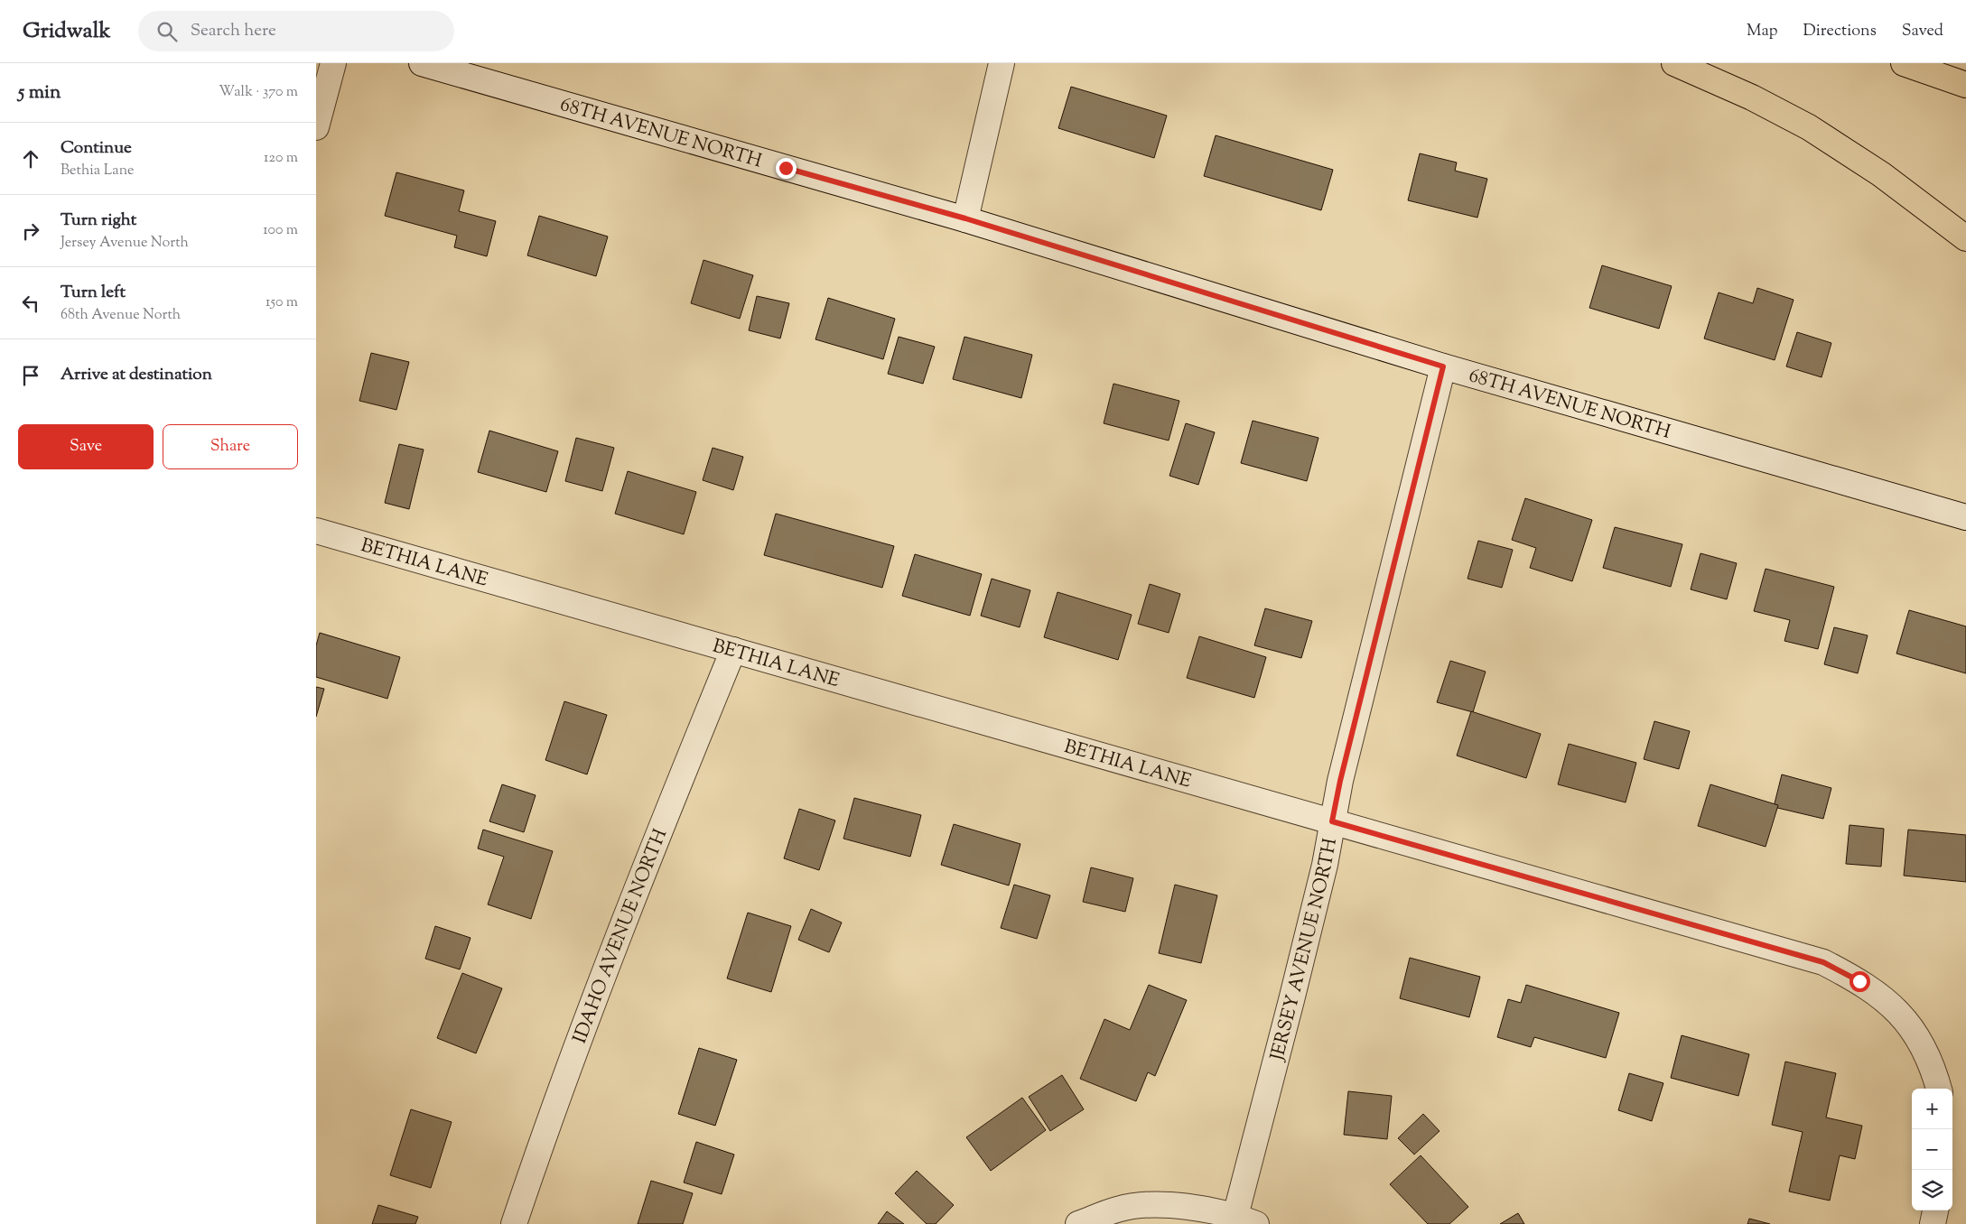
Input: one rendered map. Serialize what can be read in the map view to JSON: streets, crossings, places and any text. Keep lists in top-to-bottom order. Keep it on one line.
{"streets":{"street":["68TH AVENUE NORTH","BETHIA LANE","IDAHO AVENUE NORTH","JERSEY AVENUE NORTH"]},"crossings":[["68TH AVENUE NORTH","JERSEY AVENUE NORTH"],["BETHIA LANE","IDAHO AVENUE NORTH"],["BETHIA LANE","JERSEY AVENUE NORTH"]],"page":{"header":"Gridwalk","search":"Search here","nav":["Map","Directions","Saved"],"heading":["5 min","Walk · 370 m"],"list":[["Continue","Bethia Lane","120 m"],["Turn right","Jersey Avenue North","100 m"],["Turn left","68th Avenue North","150 m"],"Arrive at destination"],"buttons":["Save","Share"],"map_buttons":["+","−"]}}
